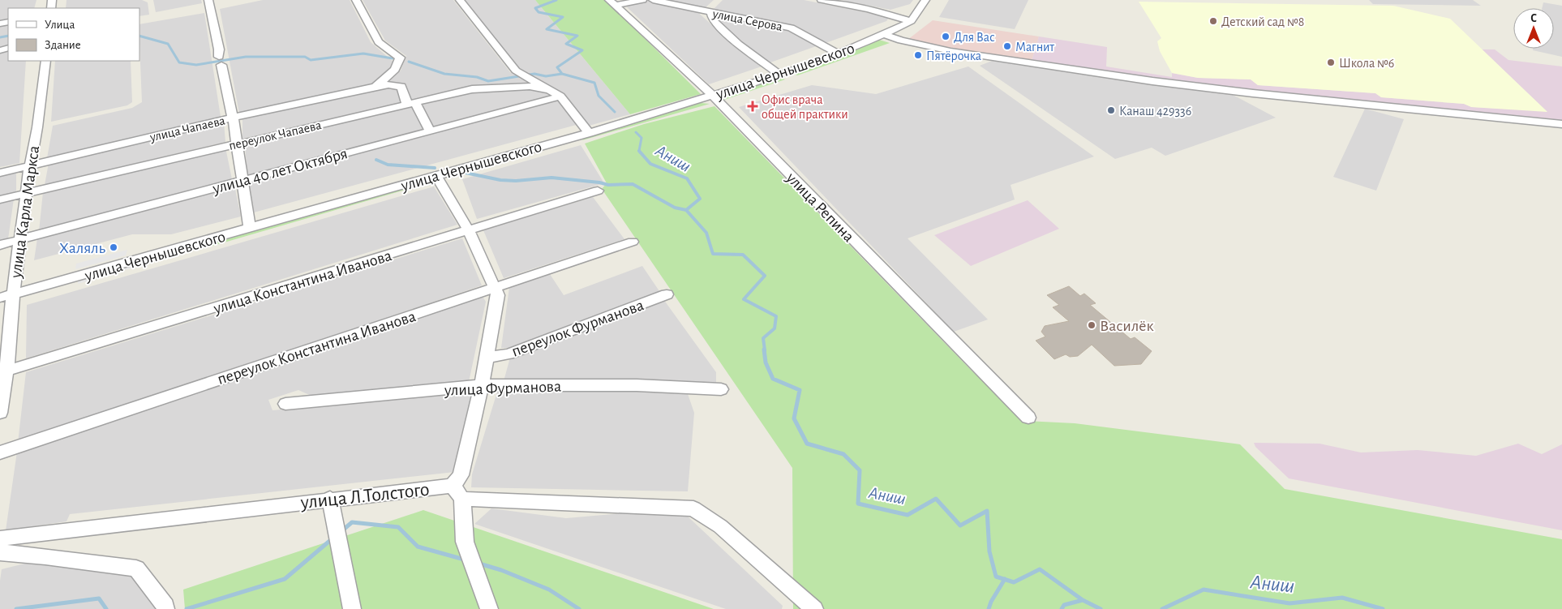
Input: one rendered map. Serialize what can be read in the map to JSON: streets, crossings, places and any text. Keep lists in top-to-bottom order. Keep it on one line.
{"streets":{"street":["улица Серова","улица Чернышевского","улица Чапаева","переулок Чапаева","улица 40 лет Октября","улица Репина","улица Карла Маркса","улица Константина Иванова","переулок Фурманова","переулок Константина Иванова","улица Фурманова","улица Л.Толстого"]},"crossings":[["улица Серова","улица Чернышевского"],["улица Чернышевского","улица Репина"],["улица Чернышевского","улица Карла Маркса"],["улица Чапаева","переулок Чапаева"],["улица Чапаева","улица Карла Маркса"],["переулок Чапаева","улица 40 лет Октября"],["переулок Чапаева","улица Карла Маркса"],["улица 40 лет Октября","улица Карла Маркса"],["улица Карла Маркса","улица Константина Иванова"]],"water":["Аниш"],"places":{"other":["Детский сад №8","Для Вас","Магнит","Пятёрочка","Школа №6","Канаш 429336","Халяль","Василёк"],"health":["Офис врача общей практики"]},"legend":["Улица","Здание"],"north":"top"}
